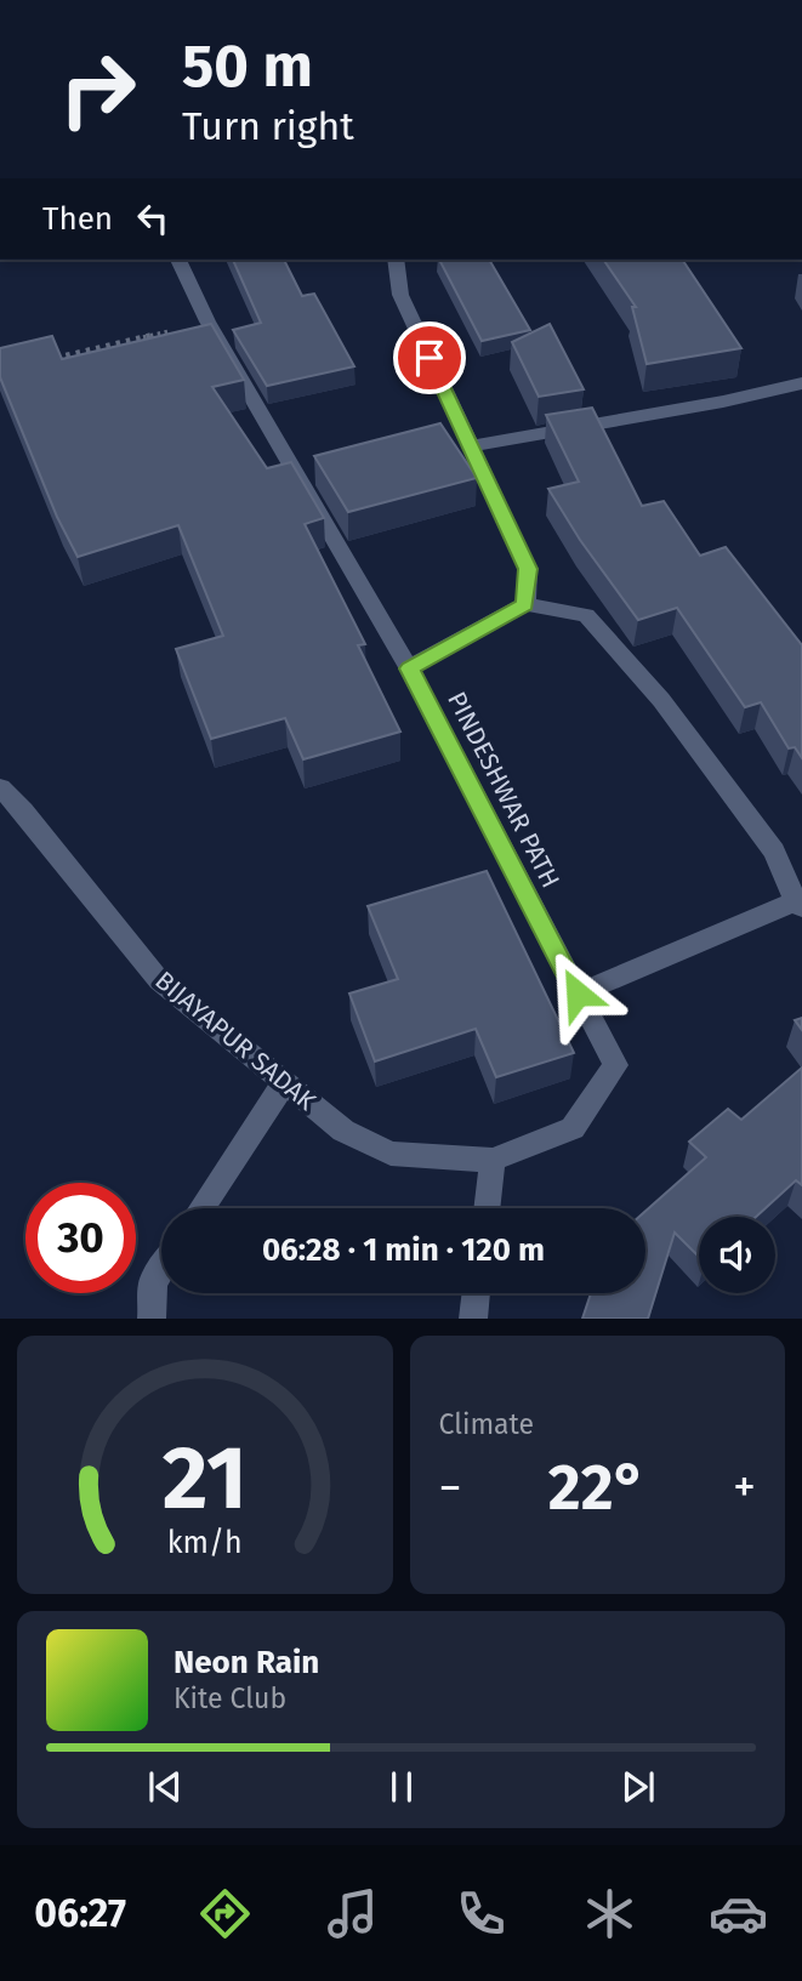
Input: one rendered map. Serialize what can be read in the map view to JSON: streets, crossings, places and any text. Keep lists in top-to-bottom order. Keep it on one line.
{"streets":{"street":["PINDESHWAR PATH","BIJAYAPUR SADAK"]},"crossings":[["PINDESHWAR PATH","BIJAYAPUR SADAK"]],"page":{"turn":["50 m","Turn right"],"then":"Then","limit":"30","trip":"06:28 · 1 min · 120 m","tile":"Climate","heat":["−","22°","+"],"song":["Neon Rain","Kite Club"],"tabs":"06:27","gauge":["21","km/h"]}}
